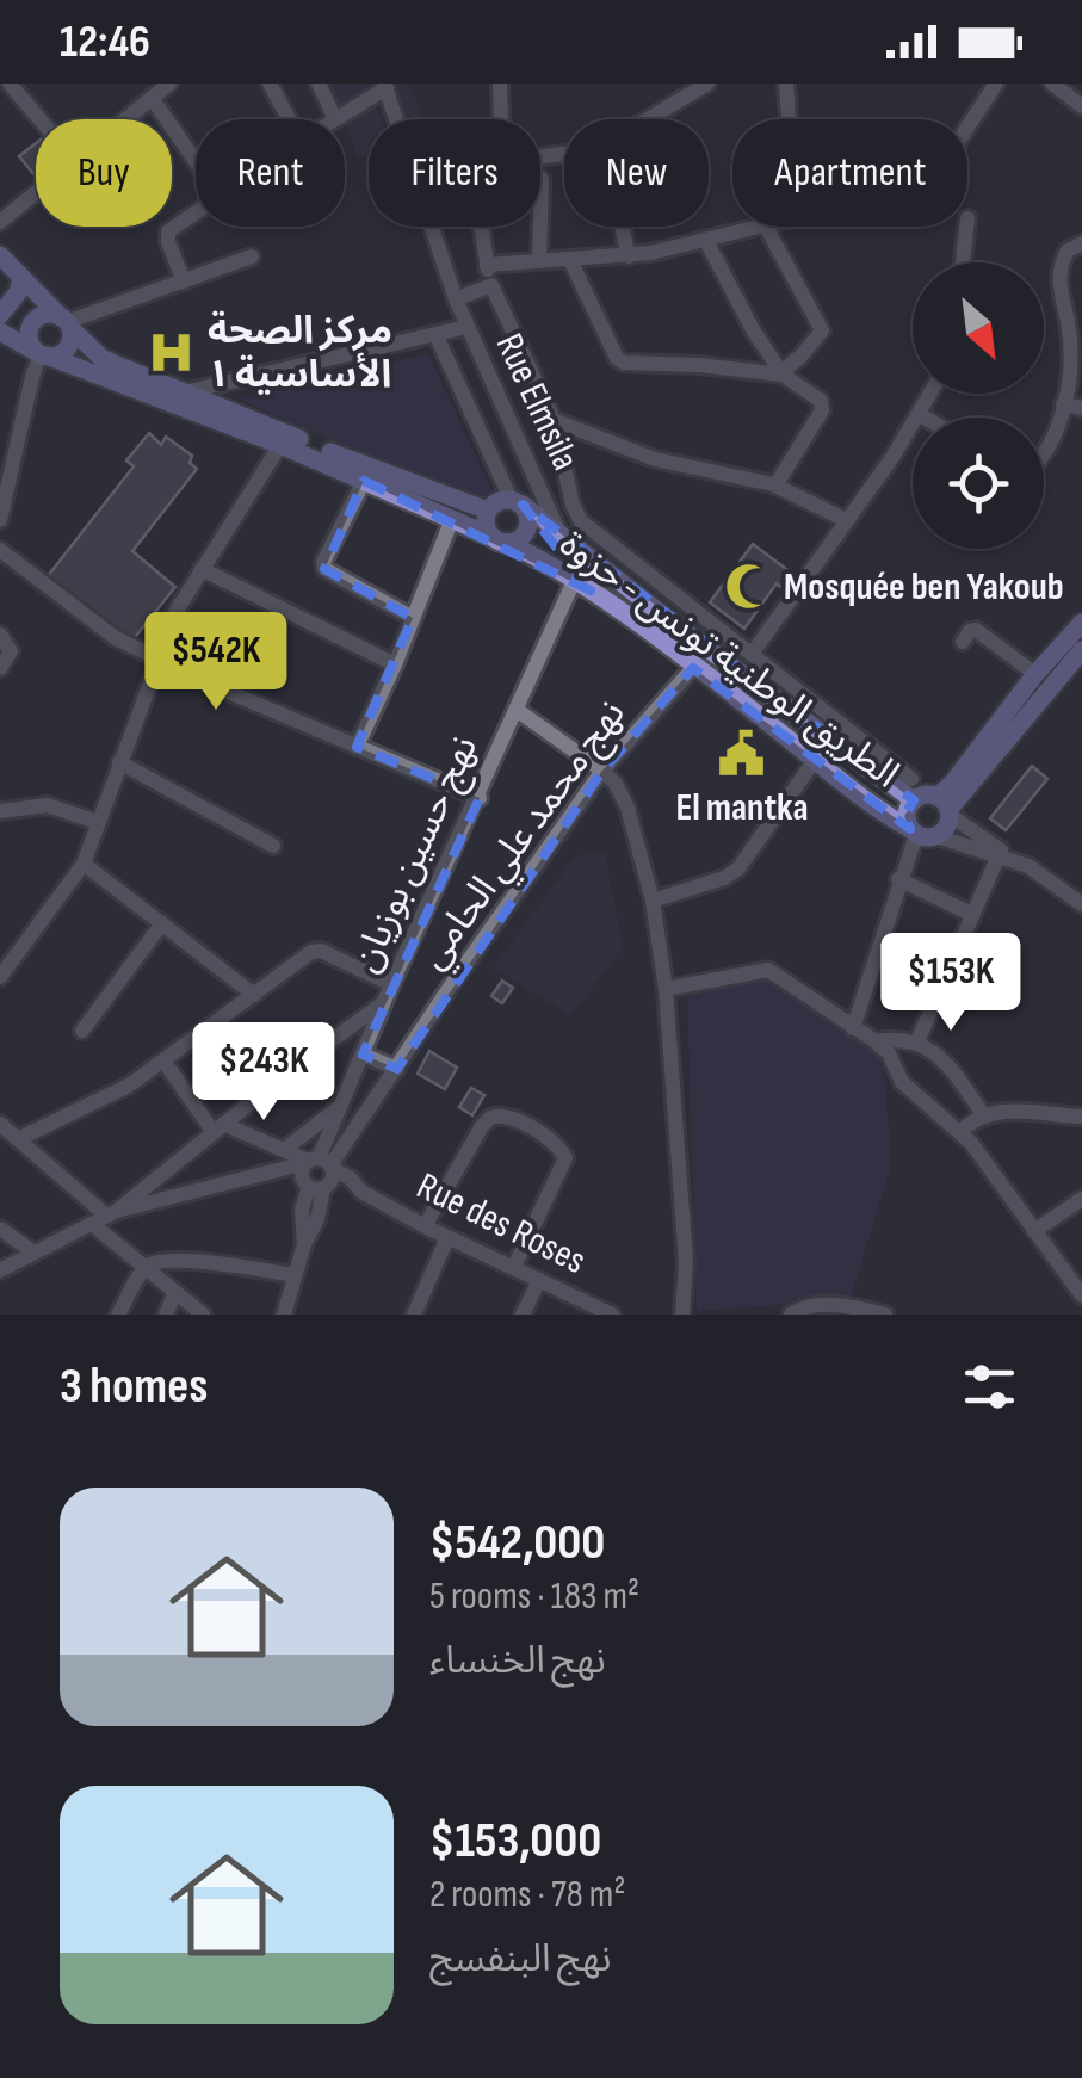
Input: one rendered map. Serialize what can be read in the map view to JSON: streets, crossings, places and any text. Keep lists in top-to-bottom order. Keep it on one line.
{"streets":{"main road":["الطريق الوطنية تونس - حزوة"],"street":["Rue Elmsila","نهج محمد علي الحامي","نهج حسين بوزيان","Rue des Roses"]},"crossings":[["Rue Elmsila","الطريق الوطنية تونس - حزوة"],["الطريق الوطنية تونس - حزوة","نهج محمد علي الحامي"],["الطريق الوطنية تونس - حزوة","نهج حسين بوزيان"],["نهج محمد علي الحامي","نهج حسين بوزيان"],["نهج محمد علي الحامي","Rue des Roses"],["نهج حسين بوزيان","Rue des Roses"]],"places":{"hospital":["مركز الصحة الأساسية ١"],"mosque":["Mosquée ben Yakoub"],"public building":["El mantka"]},"north":"bottom right","page":{"status":"12:46","chip":["Buy","Rent","Filters","New","Apartment"],"price":["$542K","$153K","$243K"],"heading":"3 homes","list":[{"name":"$542,000","note":"5 rooms · 183 m² · نهج الخنساء"},{"name":"$153,000","note":"2 rooms · 78 m² · نهج البنفسج"}]}}
